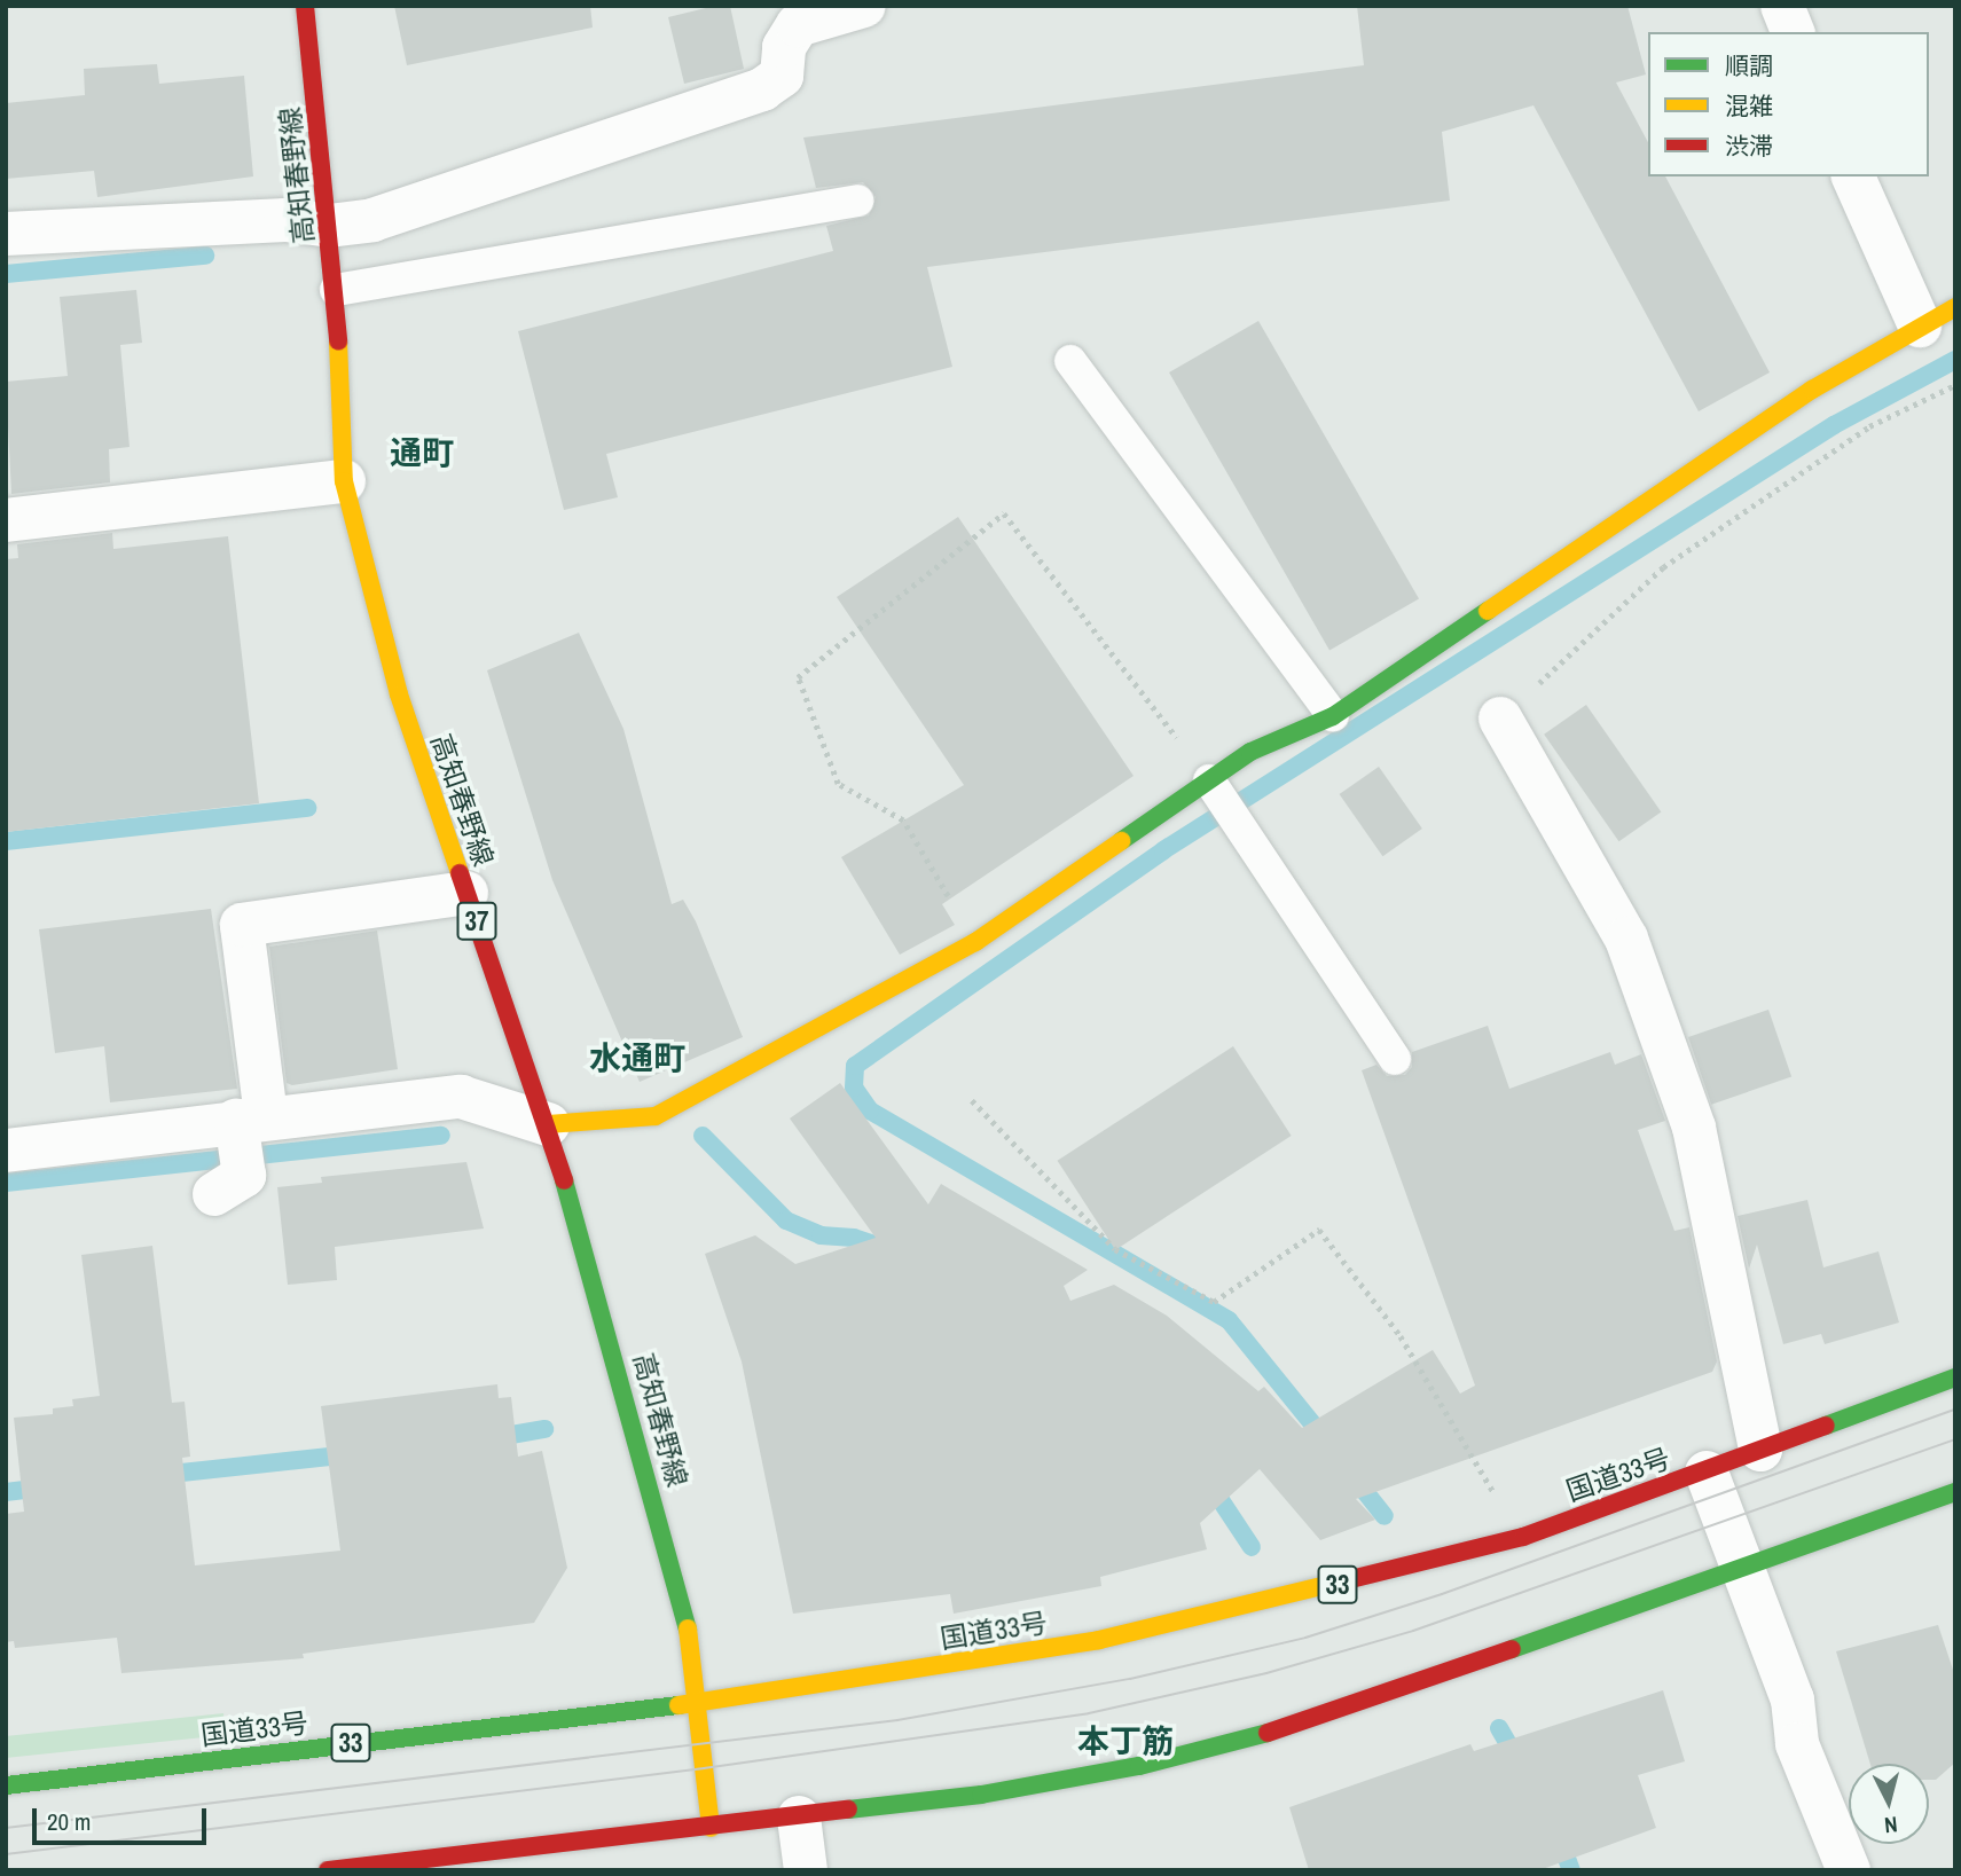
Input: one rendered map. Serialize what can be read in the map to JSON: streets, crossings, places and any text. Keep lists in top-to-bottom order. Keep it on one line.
{"streets":{"main road":["高知春野線","37","国道33号","33"]},"crossings":[["高知春野線","国道33号"]],"districts":["通町","水通町","本丁筋"],"legend":["順調","混雑","渋滞"],"scale_bar":"20 m","north":"bottom"}
